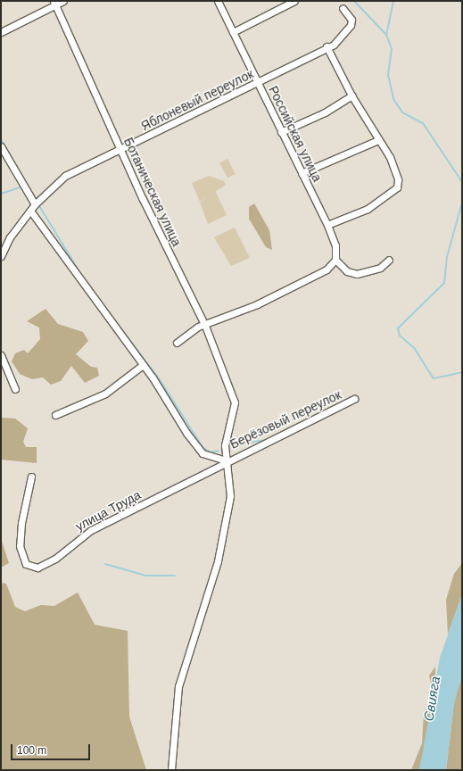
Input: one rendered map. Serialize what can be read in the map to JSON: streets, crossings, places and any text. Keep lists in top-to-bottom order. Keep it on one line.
{"streets":{"street":["Яблоневый переулок","Российская улица","Ботаническая улица","Берёзовый переулок","улица Труда"]},"crossings":[["Яблоневый переулок","Российская улица"],["Яблоневый переулок","Ботаническая улица"],["Ботаническая улица","Берёзовый переулок"],["Ботаническая улица","улица Труда"],["Берёзовый переулок","улица Труда"]],"water":["Свияга"],"scale_bar":"100 m"}
